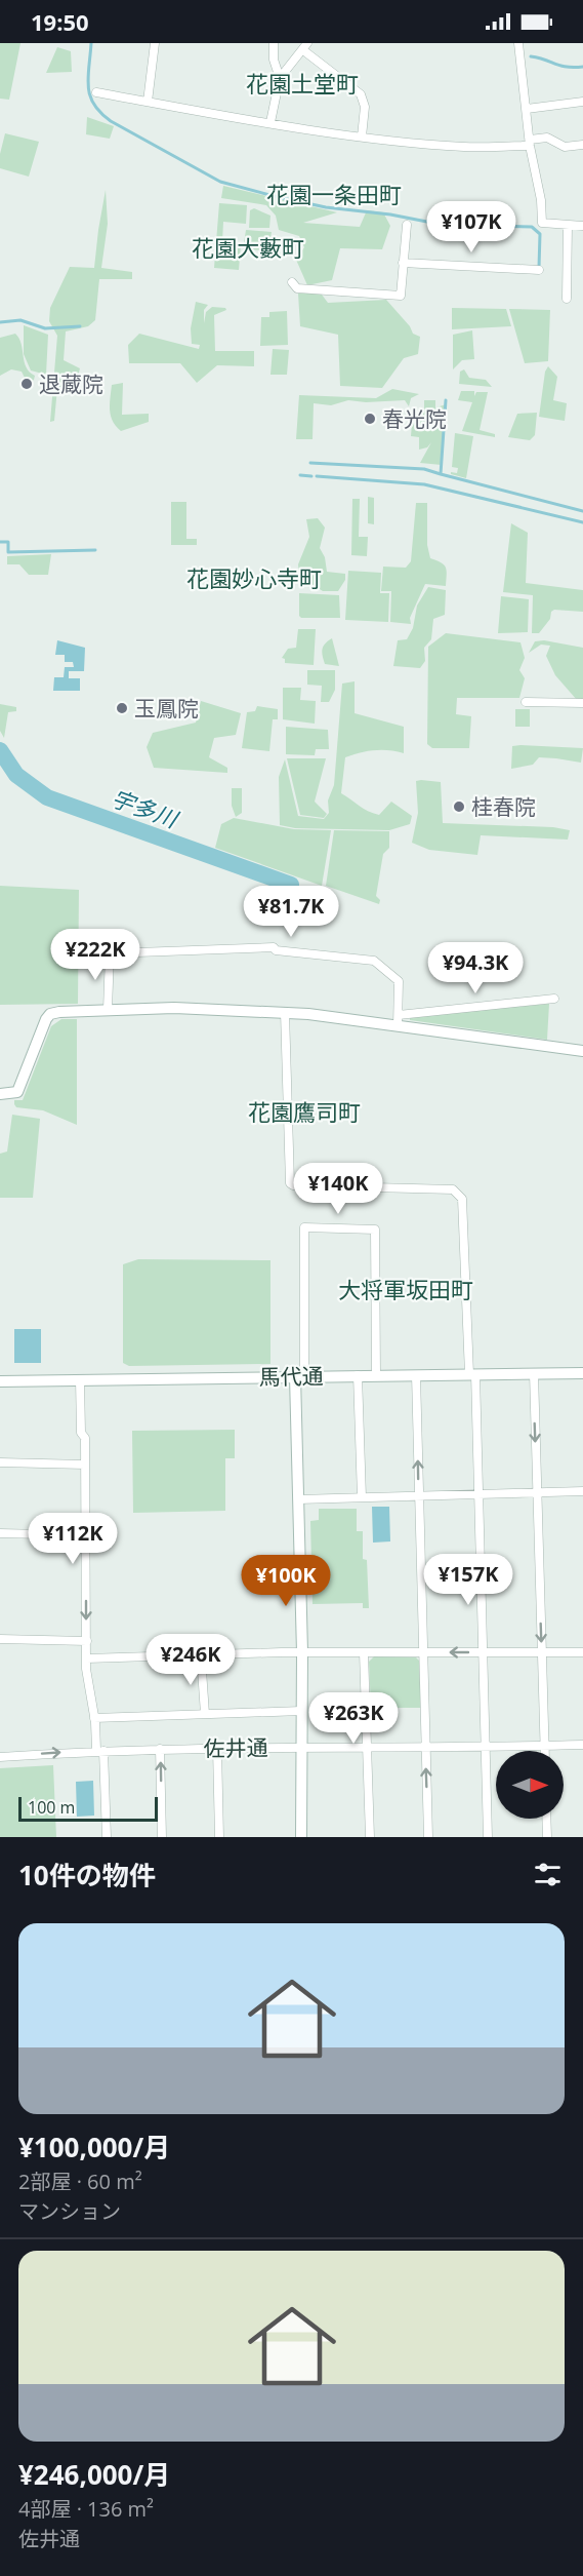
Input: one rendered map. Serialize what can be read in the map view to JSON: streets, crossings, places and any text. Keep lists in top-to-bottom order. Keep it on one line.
{"streets":{"street":["馬代通","佐井通"]},"districts":["花園土堂町","花園一条田町","花園大藪町","花園妙心寺町","花園鷹司町","大将軍坂田町"],"water":["宇多川"],"places":["退蔵院","春光院","玉鳳院","桂春院"],"scale_bar":"100 m","north":"right","page":{"status":"19:50","price":["¥107K","¥81.7K","¥222K","¥94.3K","¥140K","¥112K","¥157K","¥100K","¥246K","¥263K"],"scale":"100 m","heading":"10件の物件","list":[{"name":"¥100,000/月","note":"2部屋 · 60 m² · マンション"},{"name":"¥246,000/月","note":"4部屋 · 136 m² · 佐井通"}]}}
